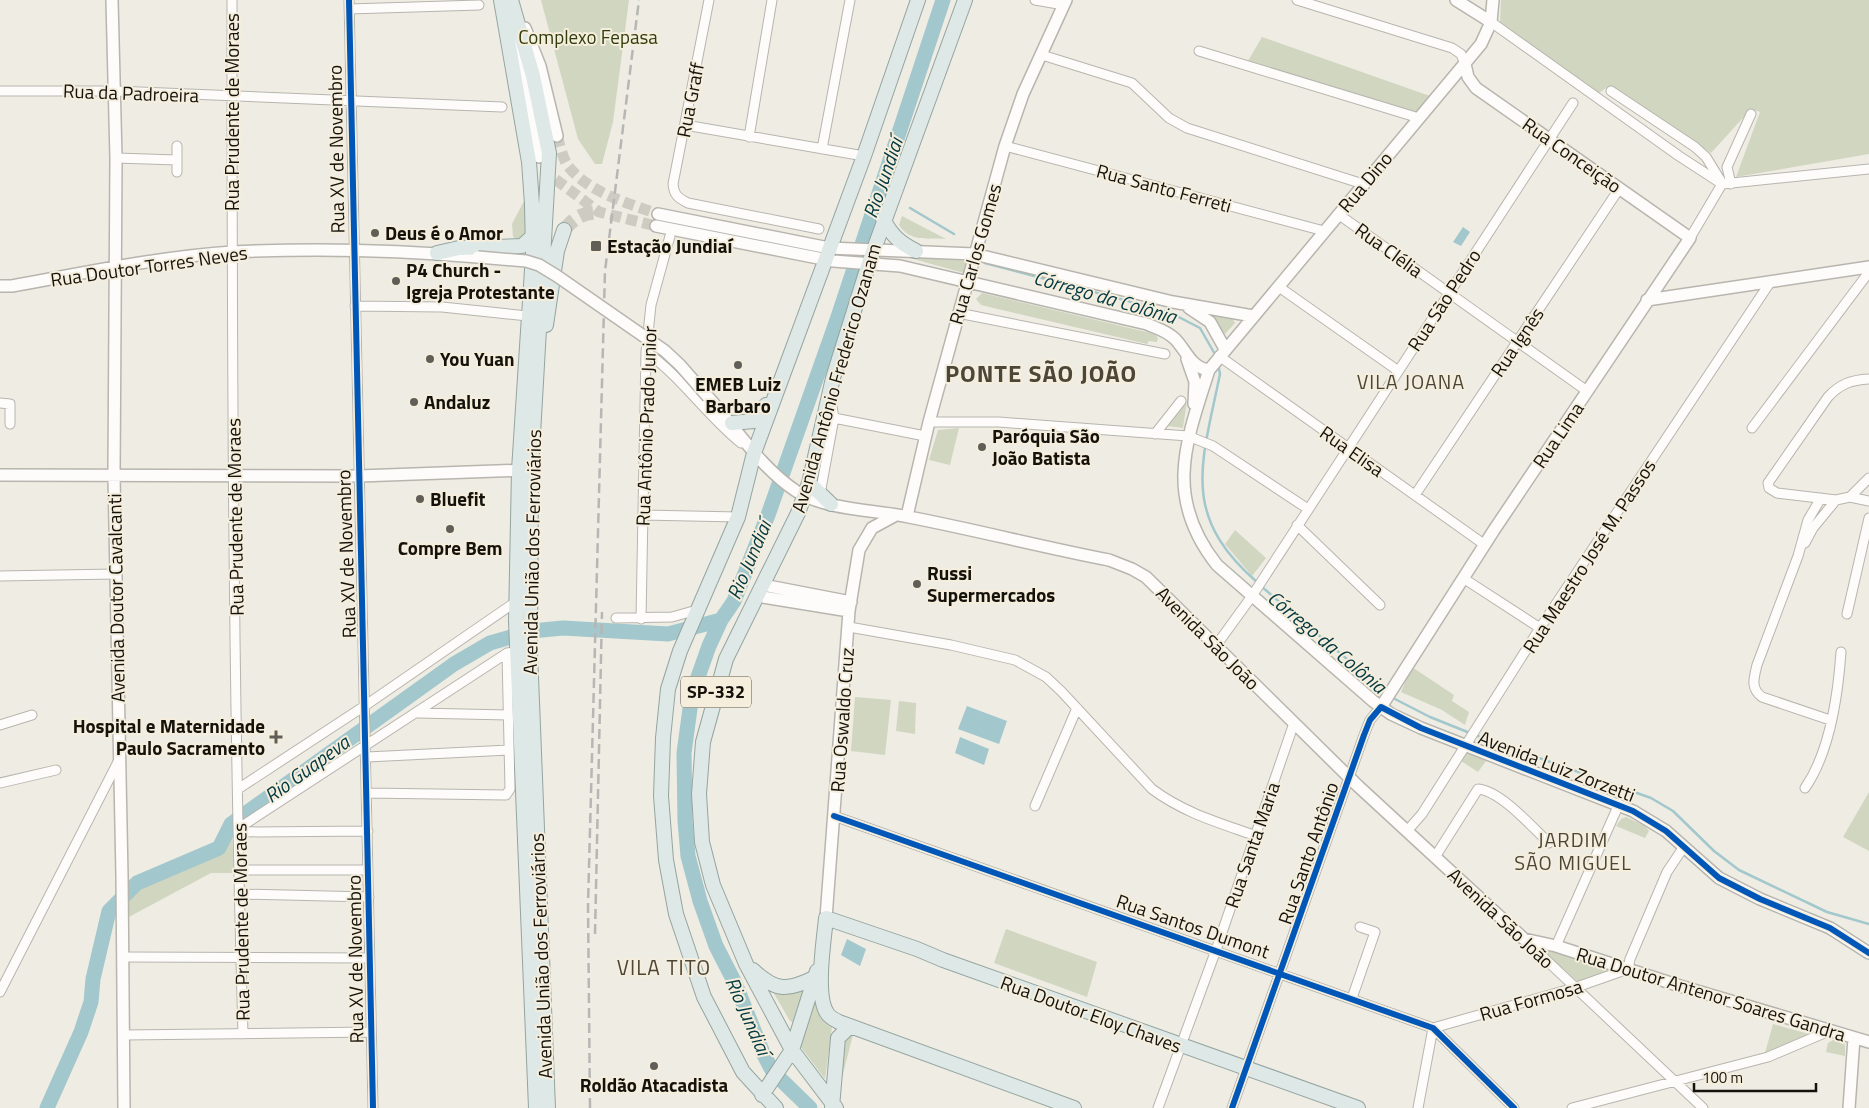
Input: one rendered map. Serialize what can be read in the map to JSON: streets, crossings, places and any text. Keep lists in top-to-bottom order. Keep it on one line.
{"streets":{"main road":["Rua Conceição","Rua Dino","Rua Carlos Gomes","Rua Doutor Torres Neves","Avenida Antônio Frederico Ozanam","Rua Lima","Avenida União dos Ferroviários","Avenida Doutor Cavalcanti","Avenida São João","SP-332","Rua Oswaldo Cruz","Avenida Luiz Zorzetti","Rua Doutor Antenor Soares Gandra","Rua Doutor Eloy Chaves"],"street":["Rua da Padroeira","Rua Graff","Rua Prudente de Moraes","Rua XV de Novembro","Rua Santo Ferreti","Rua Clélia","Rua São Pedro","Rua Ignês","Rua Antônio Prado Junior","Rua Elisa","Rua Maestro José M. Passos","Rua Santa Maria","Rua Santo Antônio","Rua Santos Dumont","Rua Formosa"]},"crossings":[["Rua da Padroeira","Rua Prudente de Moraes"],["Rua da Padroeira","Rua XV de Novembro"],["Rua da Padroeira","Avenida Doutor Cavalcanti"],["Rua Prudente de Moraes","Rua Doutor Torres Neves"],["Rua XV de Novembro","Rua Doutor Torres Neves"],["Rua Conceição","Rua Dino"],["Rua Conceição","Rua São Pedro"],["Rua Conceição","Rua Ignês"],["Rua Conceição","Rua Lima"],["Rua Dino","Rua Santo Ferreti"],["Rua Dino","Rua Clélia"],["Rua Dino","Rua Elisa"],["Rua Dino","Avenida Luiz Zorzetti"],["Rua Santo Ferreti","Rua Carlos Gomes"],["Rua Clélia","Rua São Pedro"],["Rua Clélia","Rua Ignês"],["Rua Clélia","Rua Lima"],["Rua Carlos Gomes","Avenida São João"],["Rua Carlos Gomes","Rua Oswaldo Cruz"],["Rua Doutor Torres Neves","Avenida Doutor Cavalcanti"],["Rua Doutor Torres Neves","Avenida São João"],["Rua São Pedro","Rua Elisa"],["Rua São Pedro","Avenida São João"],["Rua São Pedro","Avenida Luiz Zorzetti"],["Rua Ignês","Rua Elisa"],["Avenida Antônio Frederico Ozanam","Avenida São João"],["Rua Antônio Prado Junior","Avenida São João"],["Rua Lima","Rua Elisa"],["Rua Lima","Avenida Luiz Zorzetti"],["Rua Elisa","Avenida Luiz Zorzetti"],["Rua Maestro José M. Passos","Avenida São João"],["Rua Maestro José M. Passos","Avenida Luiz Zorzetti"],["Avenida São João","SP-332"],["Avenida São João","Rua Oswaldo Cruz"],["Avenida São João","Rua Santa Maria"],["Avenida São João","Rua Santo Antônio"],["Avenida São João","Rua Doutor Antenor Soares Gandra"],["Avenida São João","Rua Formosa"],["Rua Oswaldo Cruz","Rua Santos Dumont"],["Rua Oswaldo Cruz","Rua Doutor Eloy Chaves"],["Rua Santa Maria","Rua Santos Dumont"],["Rua Santa Maria","Rua Doutor Eloy Chaves"],["Rua Santo Antônio","Rua Santos Dumont"],["Rua Santo Antônio","Rua Doutor Eloy Chaves"],["Rua Santos Dumont","Rua Formosa"],["Rua Doutor Antenor Soares Gandra","Rua Formosa"]],"districts":["PONTE SÃO JOÃO","VILA JOANA","JARDIM SÃO MIGUEL","VILA TITO"],"water":["Rio Jundiaí","Córrego da Colônia","Rio Guapeva"],"parks":["Complexo Fepasa"],"places":{"other":["Deus é o Amor","P4 Church - Igreja Protestante","You Yuan","EMEB Luiz Barbaro","Andaluz","Paróquia São João Batista","Bluefit","Compre Bem","Russi Supermercados","Roldão Atacadista"],"transit":["Estação Jundiaí"],"health":["Hospital e Maternidade Paulo Sacramento"]},"scale_bar":"100 m"}
